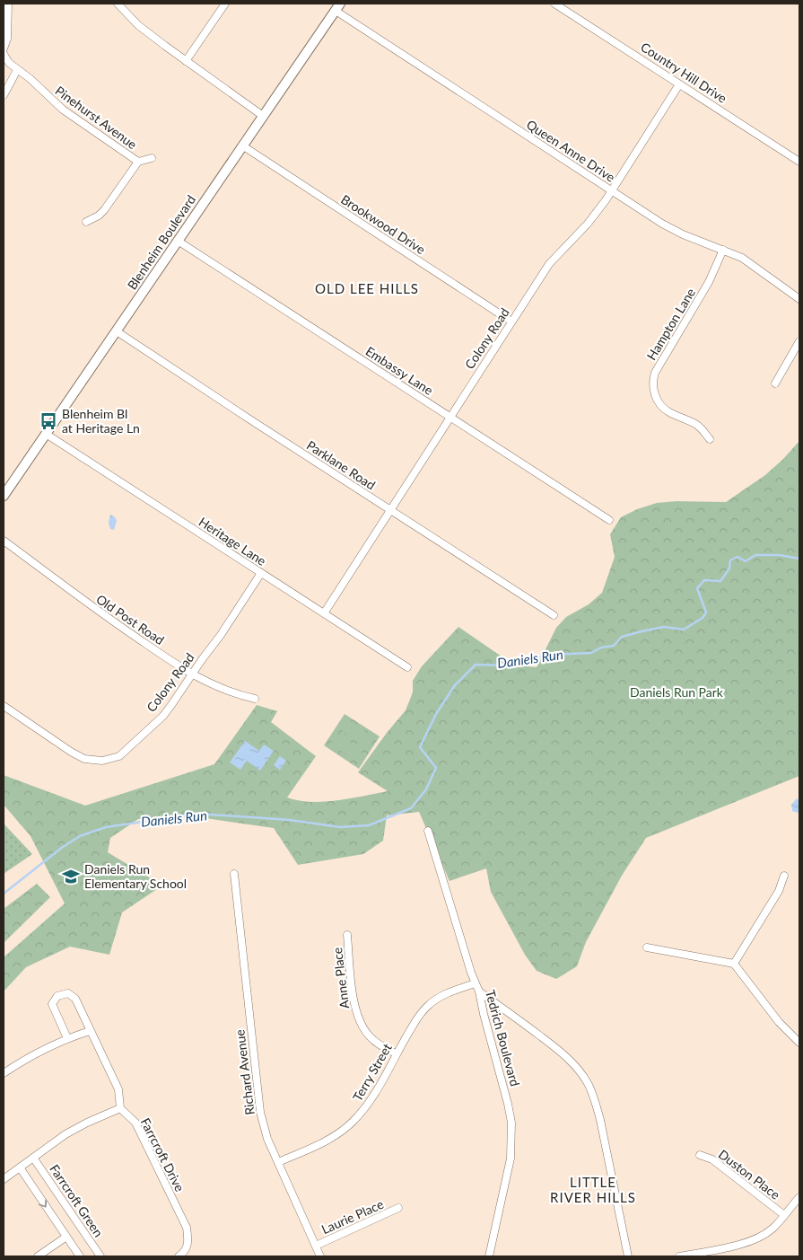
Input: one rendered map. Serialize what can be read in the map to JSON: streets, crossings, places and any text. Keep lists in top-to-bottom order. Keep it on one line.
{"streets":{"main road":["Blenheim Boulevard"],"street":["Country Hill Drive","Pinehurst Avenue","Queen Anne Drive","Brookwood Drive","Hampton Lane","Colony Road","Embassy Lane","Parklane Road","Heritage Lane","Old Post Road","Anne Place","Tedrich Boulevard","Richard Avenue","Terry Street","Farrcroft Drive","Duston Place","Farrcroft Green","Laurie Place"]},"crossings":[["Country Hill Drive","Colony Road"],["Queen Anne Drive","Blenheim Boulevard"],["Queen Anne Drive","Hampton Lane"],["Queen Anne Drive","Colony Road"],["Brookwood Drive","Blenheim Boulevard"],["Brookwood Drive","Colony Road"],["Blenheim Boulevard","Embassy Lane"],["Blenheim Boulevard","Parklane Road"],["Blenheim Boulevard","Heritage Lane"],["Colony Road","Embassy Lane"],["Colony Road","Parklane Road"],["Colony Road","Heritage Lane"],["Colony Road","Old Post Road"],["Anne Place","Terry Street"],["Tedrich Boulevard","Terry Street"],["Richard Avenue","Terry Street"],["Richard Avenue","Laurie Place"]],"districts":["OLD LEE HILLS","LITTLE RIVER HILLS"],"water":["Daniels Run"],"parks":["Daniels Run Park"],"places":{"bus stop":["Blenheim Bl at Heritage Ln"],"school or university":["Daniels Run Elementary School"]}}
